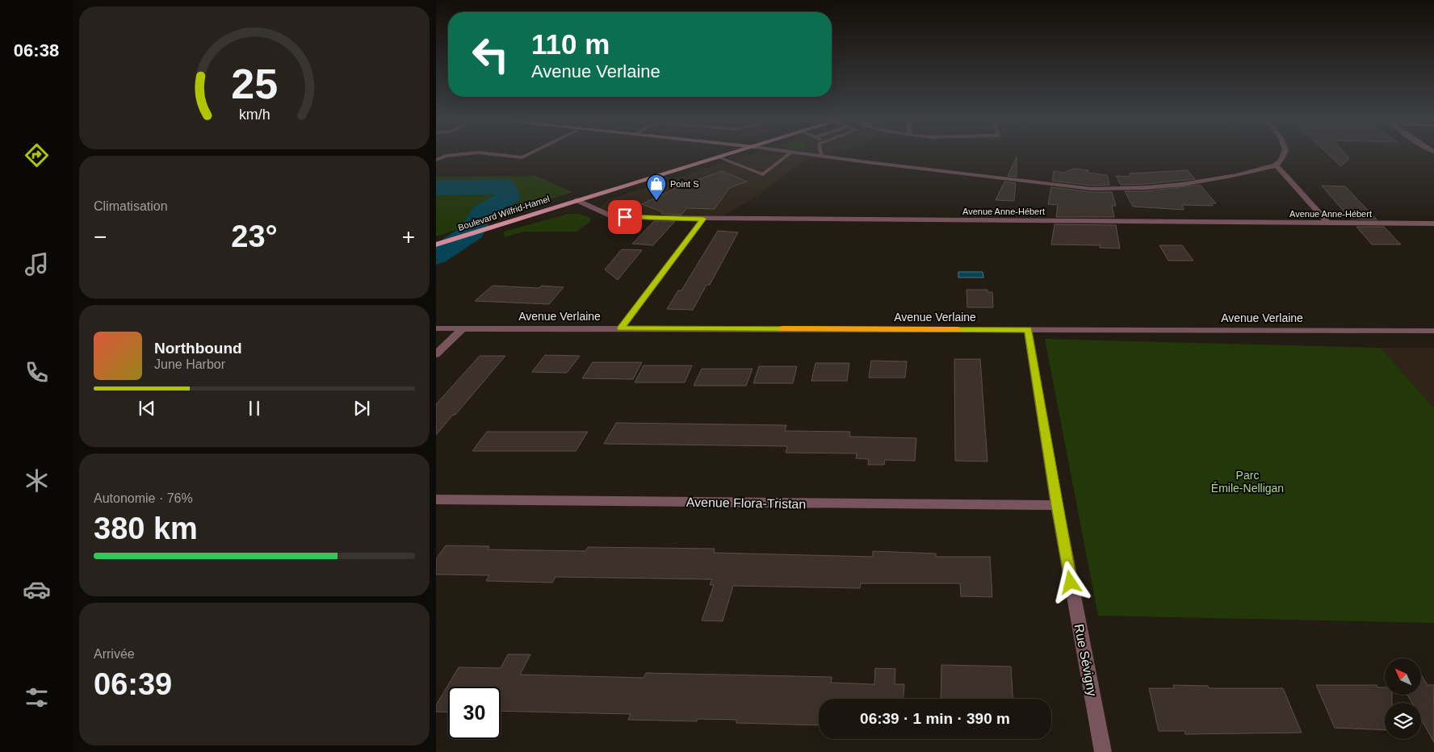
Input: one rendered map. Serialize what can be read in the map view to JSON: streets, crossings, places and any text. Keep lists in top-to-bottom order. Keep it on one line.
{"streets":{"main road":["Boulevard Wilfrid-Hamel"],"street":["Avenue Anne-Hébert","Avenue Verlaine","Avenue Flora-Tristan","Rue Sévigny"]},"crossings":[["Avenue Anne-Hébert","Boulevard Wilfrid-Hamel"],["Avenue Verlaine","Rue Sévigny"],["Avenue Flora-Tristan","Rue Sévigny"]],"parks":["Parc Émile-Nelligan"],"places":{"shop":["Point S"]},"north":"top left","page":{"tabs":"06:38","turn":["110 m","Avenue Verlaine"],"tile":["Climatisation",["Autonomie · 76%","380 km"],["Arrivée","06:39"]],"heat":["−","23°","+"],"song":["Northbound","June Harbor"],"limit":"30","trip":"06:39 · 1 min · 390 m","gauge":["25","km/h"]}}
